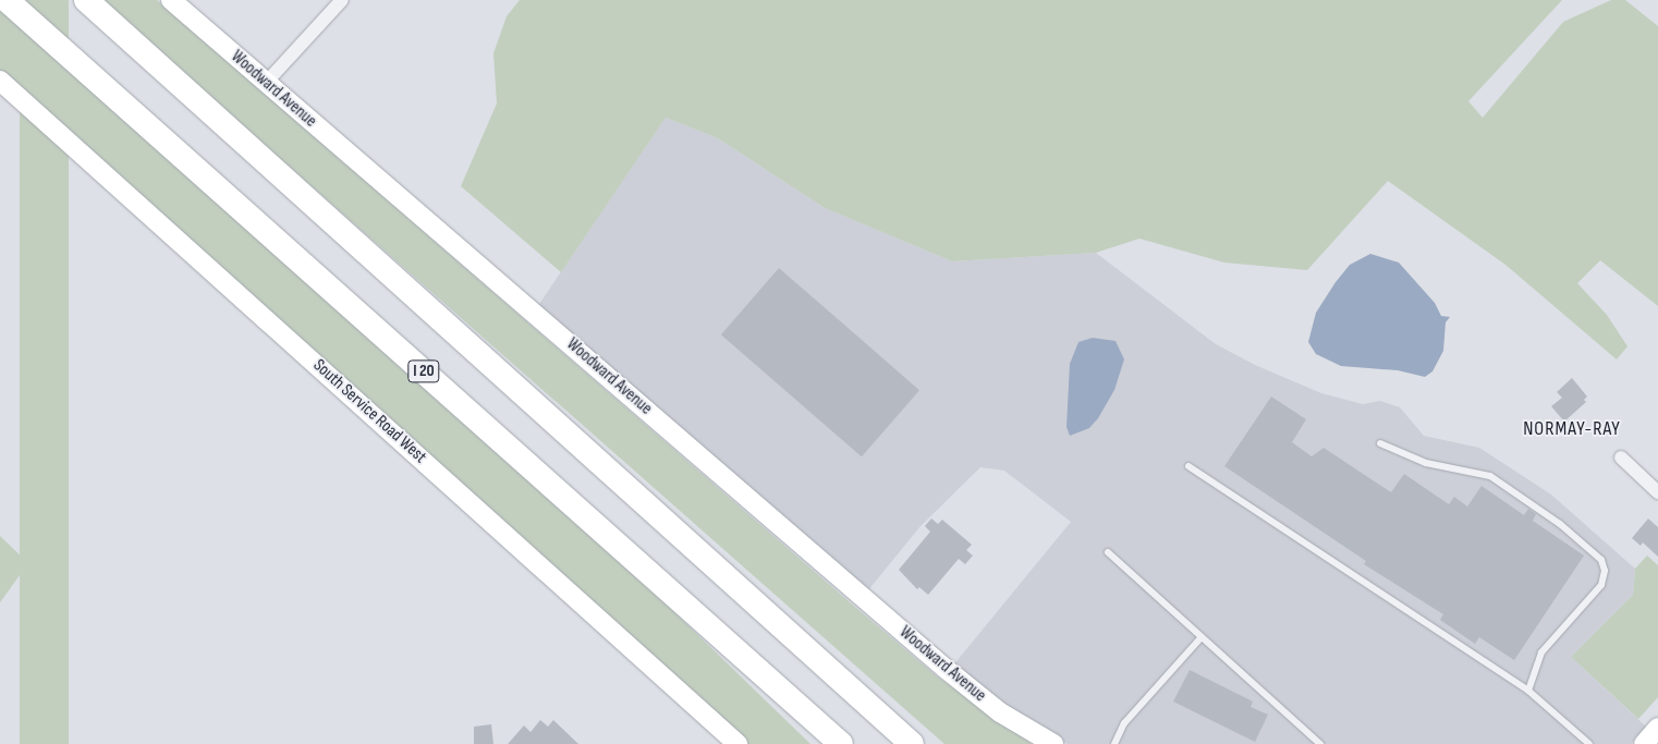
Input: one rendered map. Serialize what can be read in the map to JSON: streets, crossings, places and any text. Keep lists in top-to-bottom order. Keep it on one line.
{"streets":{"highway":["I 20"],"main road":["Woodward Avenue","South Service Road West"]},"districts":["NORMAY-RAY"]}
